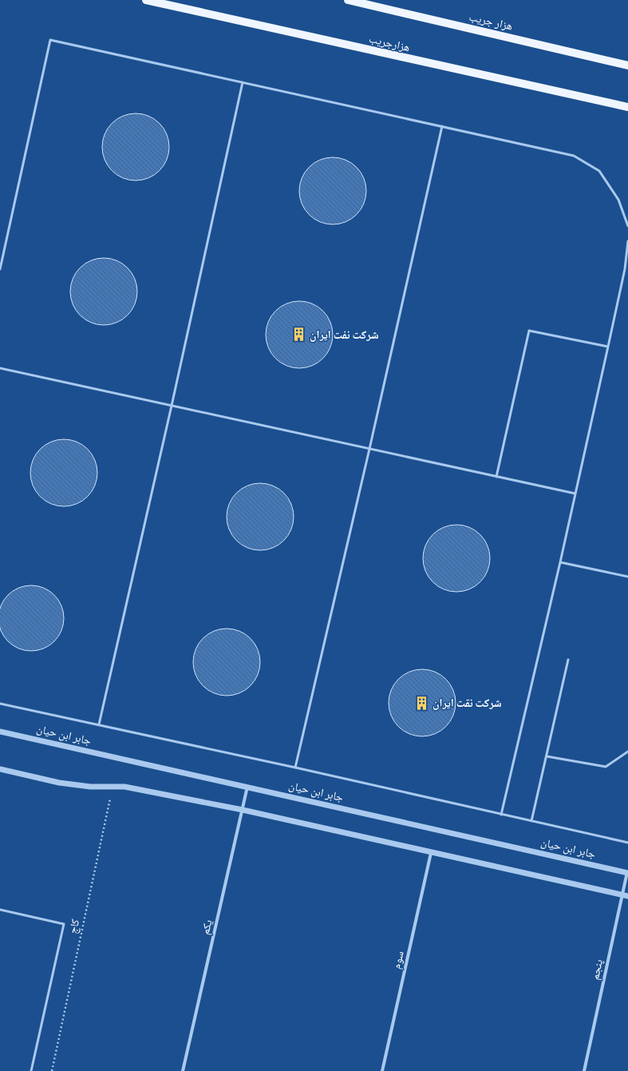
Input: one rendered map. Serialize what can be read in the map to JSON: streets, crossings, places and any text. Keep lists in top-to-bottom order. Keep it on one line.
{"streets":{"main road":["هزار جریب","هزارجریب"],"street":["جابر ابن حیان","یکم","سوم","پنجم"],"path":["کاج"]},"crossings":[["جابر ابن حیان","یکم"],["جابر ابن حیان","پنجم"]],"places":{"building":["شرکت نفت ایران","شرکت نقت ایران"]}}
